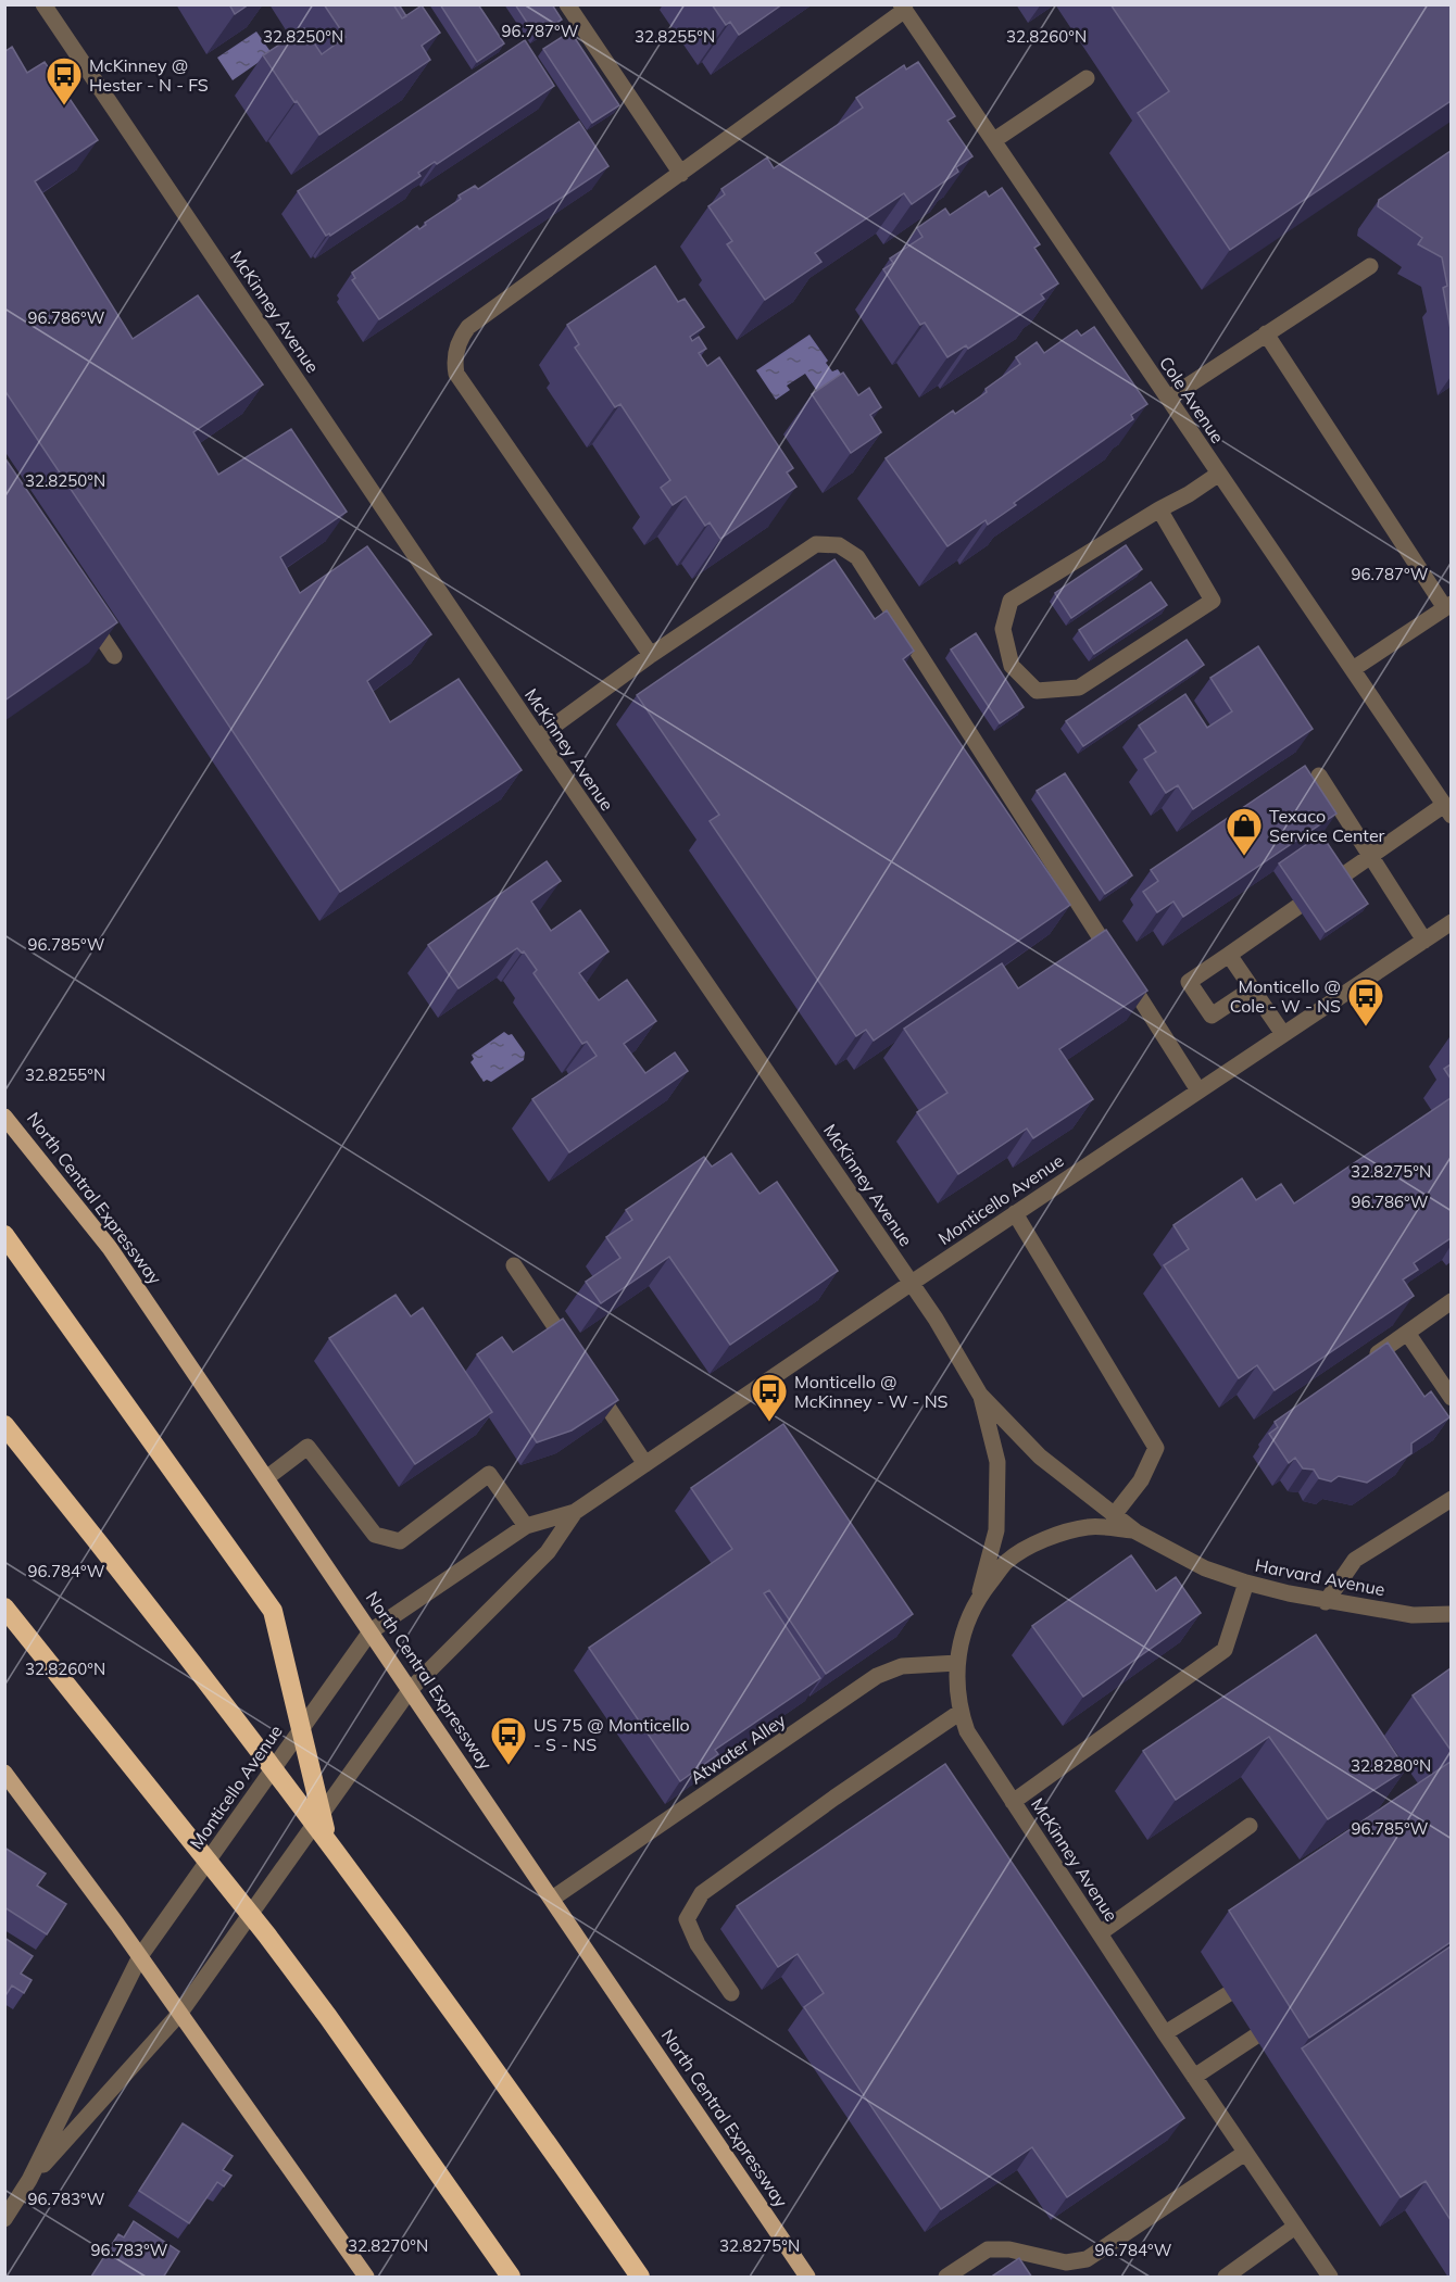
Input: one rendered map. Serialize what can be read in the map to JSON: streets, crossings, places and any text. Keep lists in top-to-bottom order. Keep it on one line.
{"streets":{"main road":["North Central Expressway"],"street":["McKinney Avenue","Cole Avenue","Monticello Avenue","Harvard Avenue","Atwater Alley"]},"crossings":[["McKinney Avenue","Monticello Avenue"],["McKinney Avenue","Harvard Avenue"],["McKinney Avenue","Atwater Alley"],["North Central Expressway","Monticello Avenue"],["North Central Expressway","Atwater Alley"]],"places":{"bus stop":["McKinney @ Hester - N - FS","Monticello @ Cole - W - NS","Monticello @ McKinney - W - NS","US 75 @ Monticello - S - NS"],"shop":["Texaco Service Center"]},"coordinates":["96.787°W","32.8250°N","32.8255°N","32.8260°N","96.786°W","96.785°W","32.8275°N","96.784°W","32.8280°N","96.783°W","32.8270°N"]}
